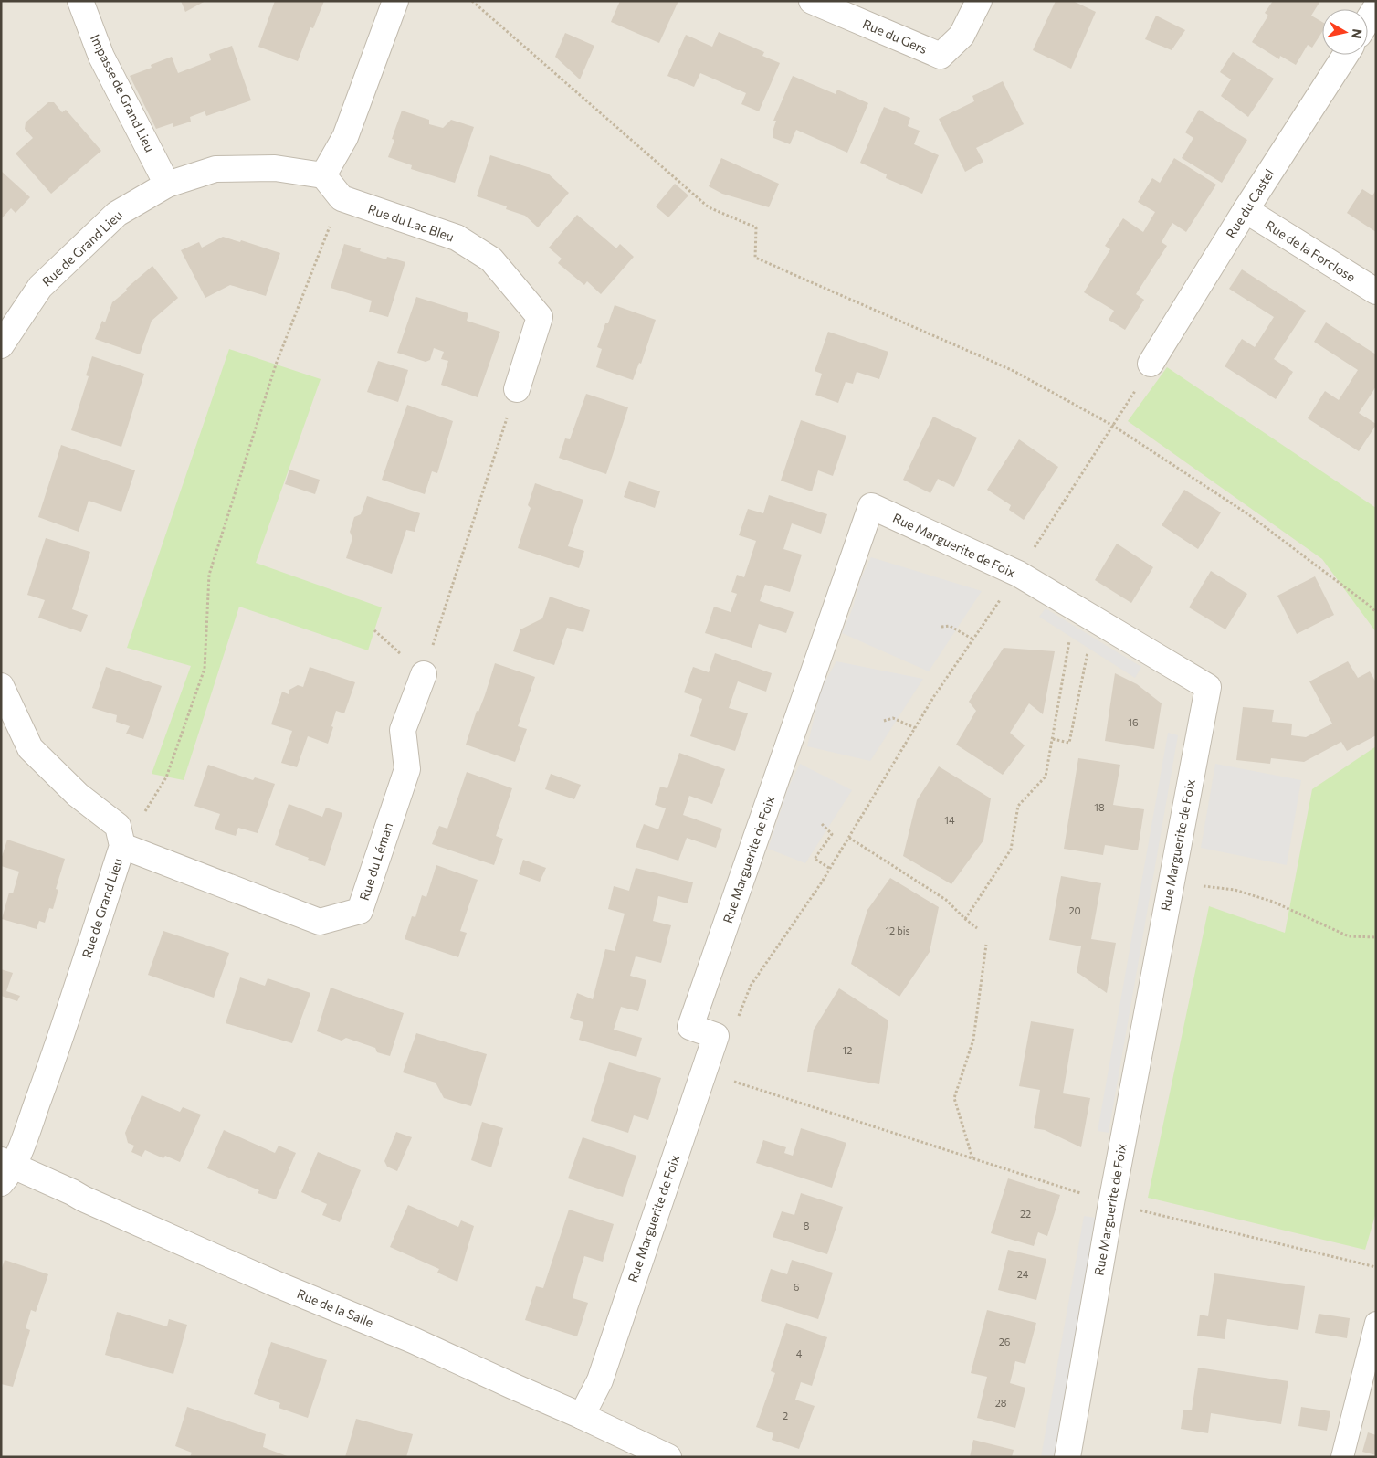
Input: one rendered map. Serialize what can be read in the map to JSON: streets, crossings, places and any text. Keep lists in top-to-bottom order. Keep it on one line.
{"streets":{"street":["Rue du Gers","Impasse de Grand Lieu","Rue du Castel","Rue du Lac Bleu","Rue de Grand Lieu","Rue de la Forclose","Rue Marguerite de Foix","Rue du Léman","Rue de la Salle"]},"crossings":[["Impasse de Grand Lieu","Rue de Grand Lieu"],["Rue du Castel","Rue de la Forclose"],["Rue de Grand Lieu","Rue du Léman"],["Rue de Grand Lieu","Rue de la Salle"],["Rue Marguerite de Foix","Rue de la Salle"]],"house_numbers":["16","18","14","20","12 bis","12","22","8","24","6","26","4","28","2"],"north":"right"}
